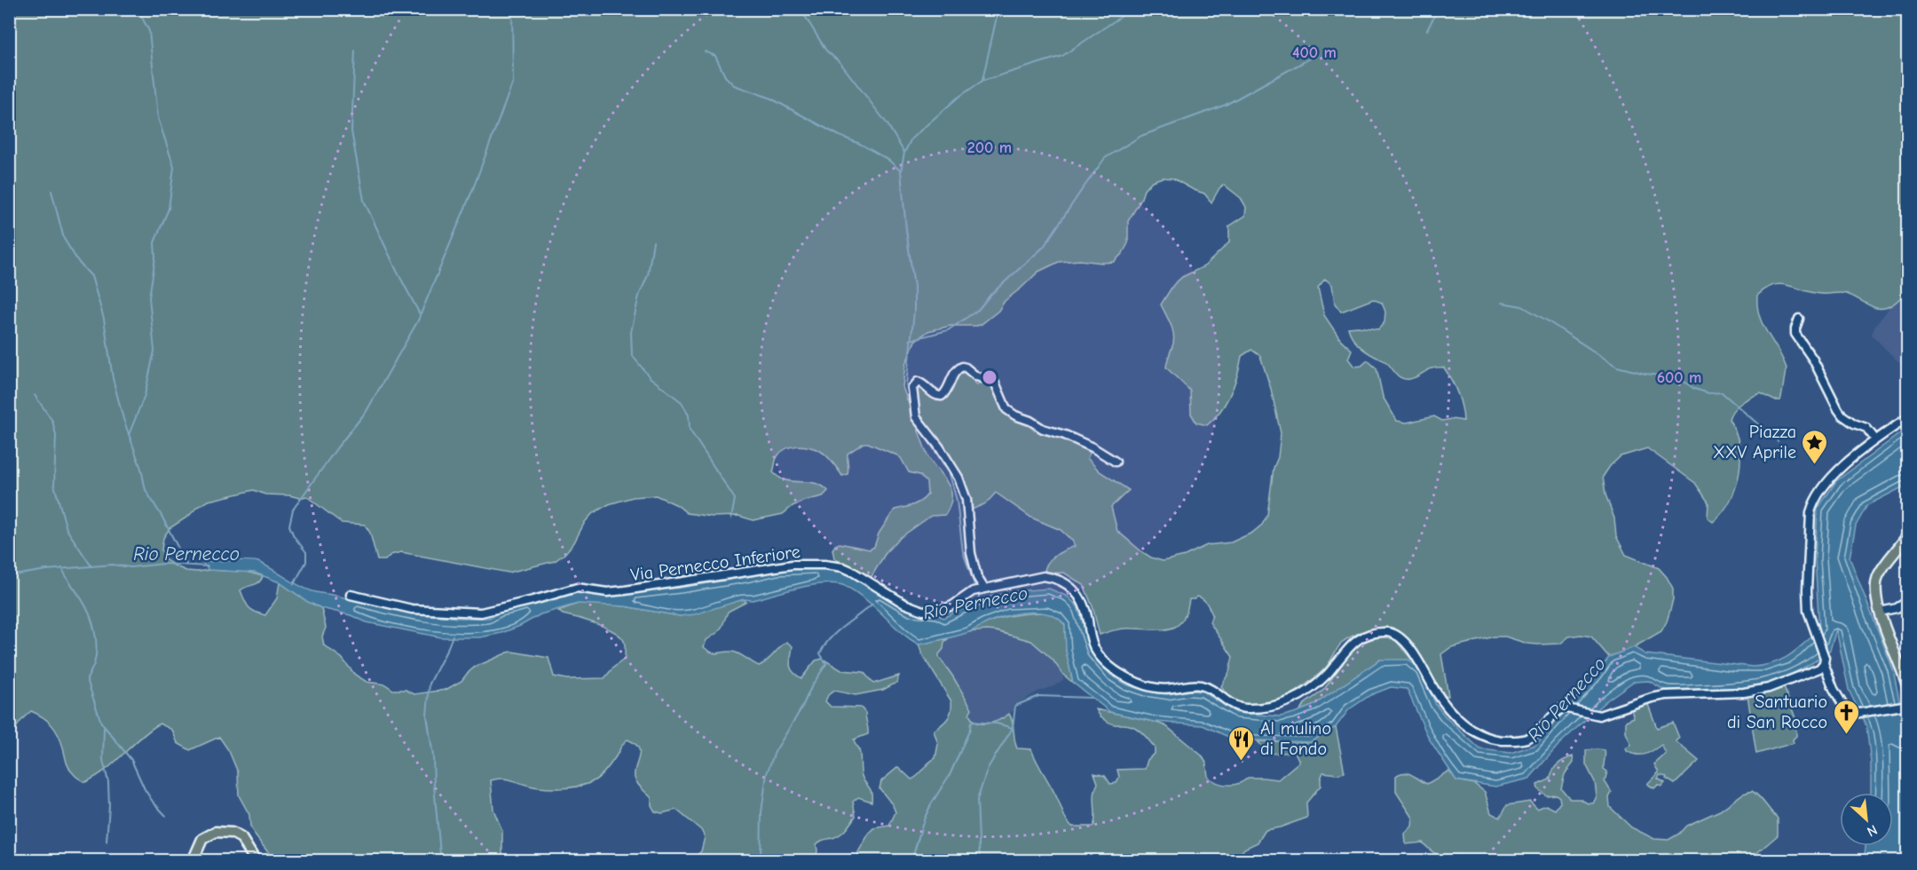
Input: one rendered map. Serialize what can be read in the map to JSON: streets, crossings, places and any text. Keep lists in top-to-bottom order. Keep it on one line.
{"streets":{"street":["Via Pernecco Inferiore"]},"water":["Rio Pernecco"],"places":{"place":["Piazza XXV Aprile"],"church":["Santuario di San Rocco"],"restaurant":["Al mulino di Fondo"]},"north":"bottom right","rings":["400 m","200 m","600 m"]}
